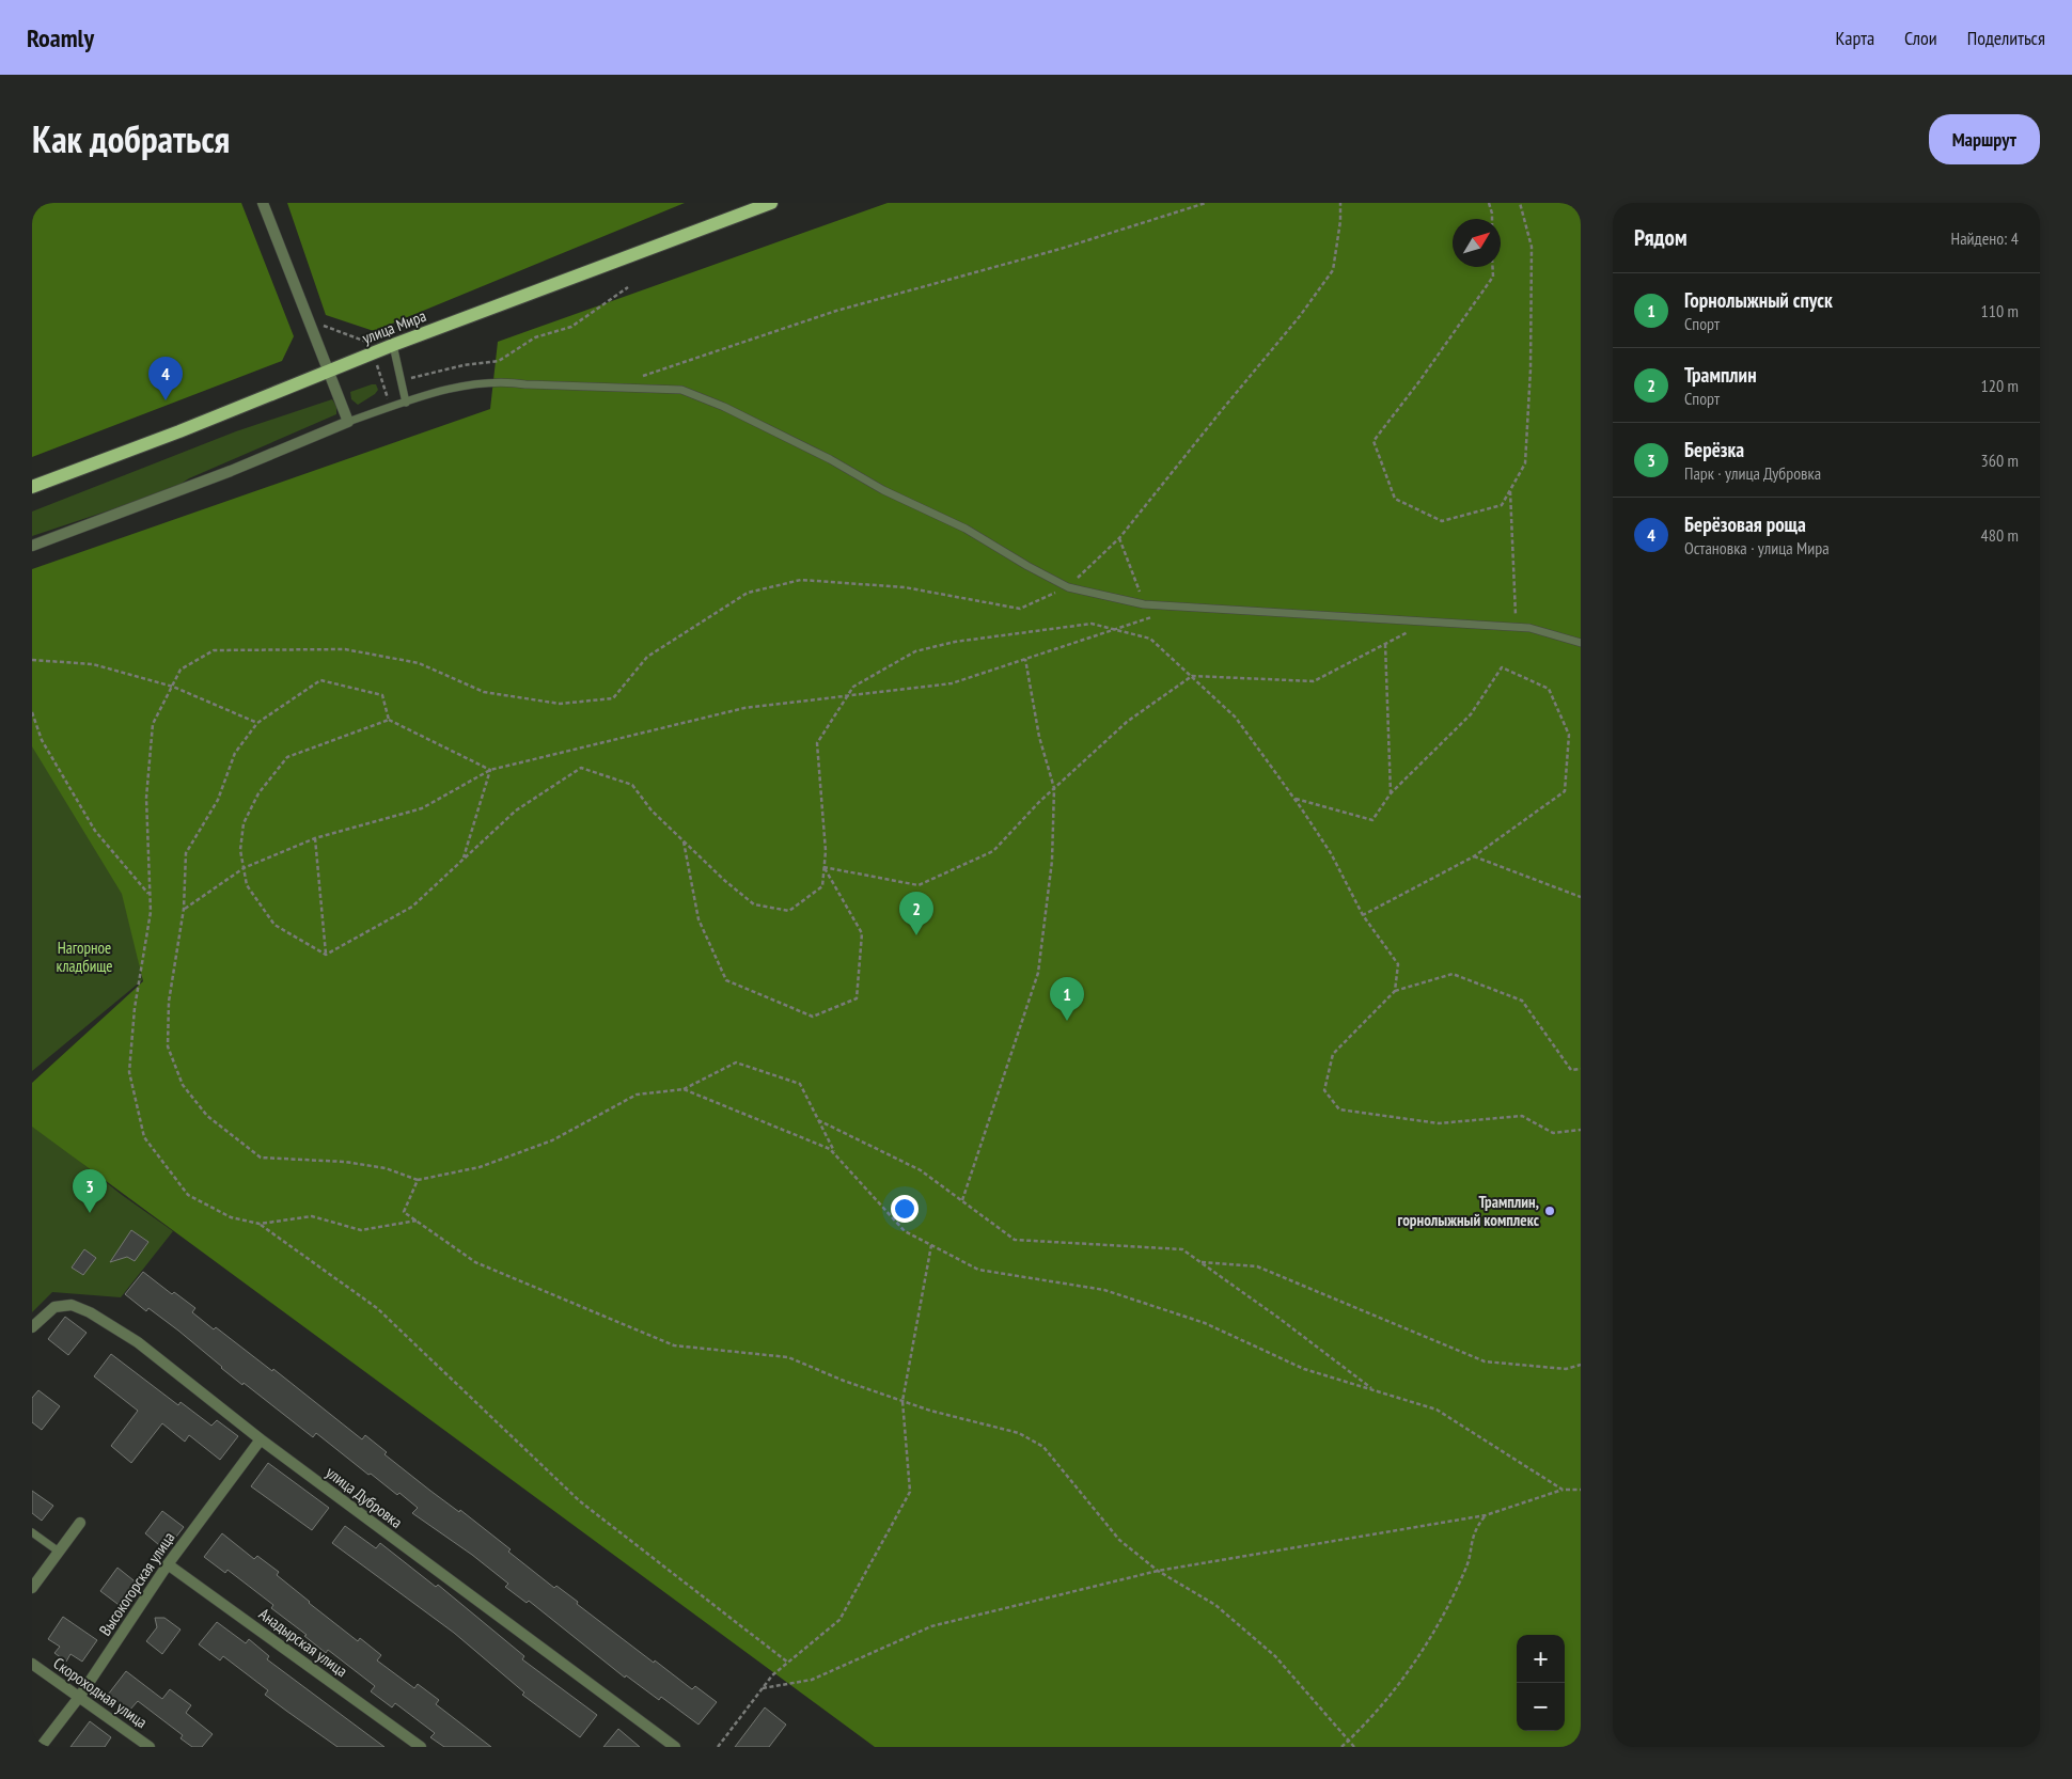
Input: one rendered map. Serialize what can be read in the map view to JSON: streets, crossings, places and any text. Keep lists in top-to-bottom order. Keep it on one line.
{"streets":{"main road":["улица Мира"],"street":["улица Дубровка","Высокогорская улица","Анадырская улица","Скороходная улица"]},"crossings":[["улица Дубровка","Высокогорская улица"],["Высокогорская улица","Анадырская улица"],["Высокогорская улица","Скороходная улица"]],"parks":["Нагорное кладбище"],"places":["Трамплин, горнолыжный комплекс"],"north":"top right","page":{"header":"Roamly","nav":["Карта","Слои","Поделиться"],"title":"Как добраться","buttons":"Маршрут","heading":["Рядом","Найдено: 4"],"list":[{"mark":"1","name":"Горнолыжный спуск","note":"Спорт","value":"110 m"},{"mark":"2","name":"Трамплин","note":"Спорт","value":"120 m"},{"mark":"3","name":"Берёзка","note":"Парк · улица Дубровка","value":"360 m"},{"mark":"4","name":"Берёзовая роща","note":"Остановка · улица Мира","value":"480 m"}],"pins":["4","2","1","3"],"map_buttons":["+","−"]}}
